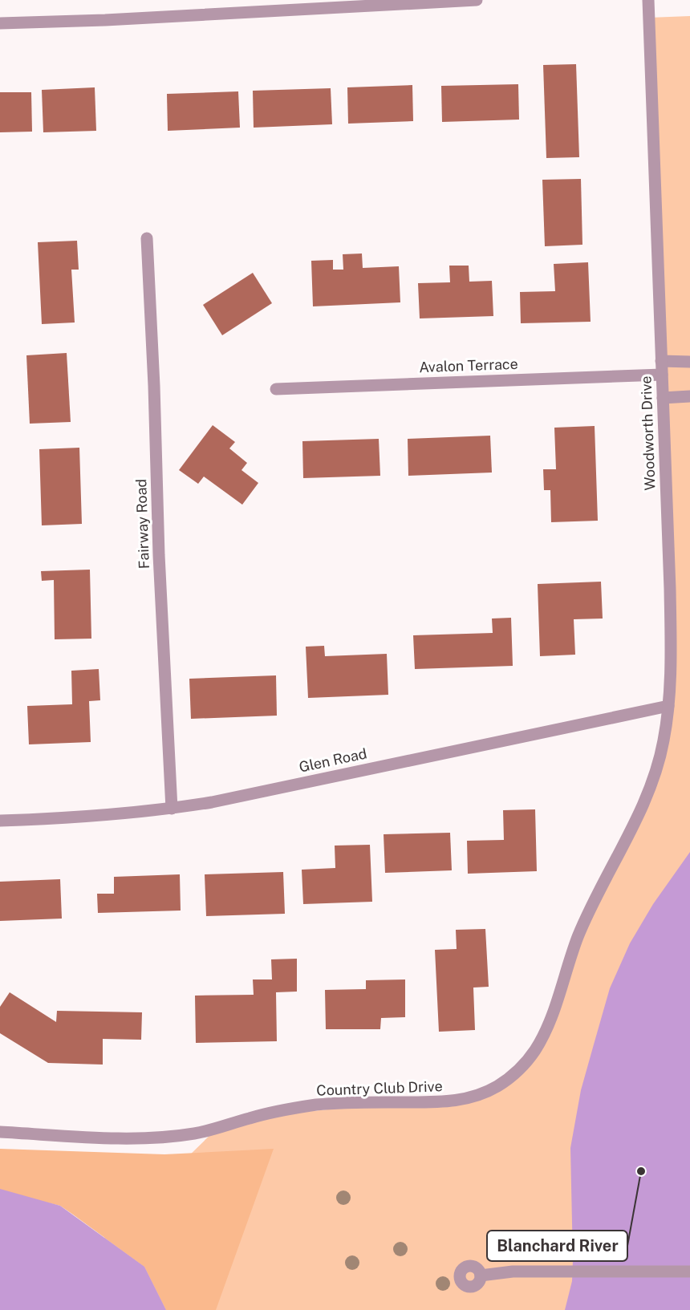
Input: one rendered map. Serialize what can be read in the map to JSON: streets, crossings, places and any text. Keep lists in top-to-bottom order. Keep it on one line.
{"streets":{"street":["Avalon Terrace","Woodworth Drive","Fairway Road","Glen Road","Country Club Drive"]},"crossings":[["Avalon Terrace","Woodworth Drive"],["Woodworth Drive","Glen Road"],["Woodworth Drive","Country Club Drive"],["Fairway Road","Glen Road"]],"places":["Blanchard River"]}
